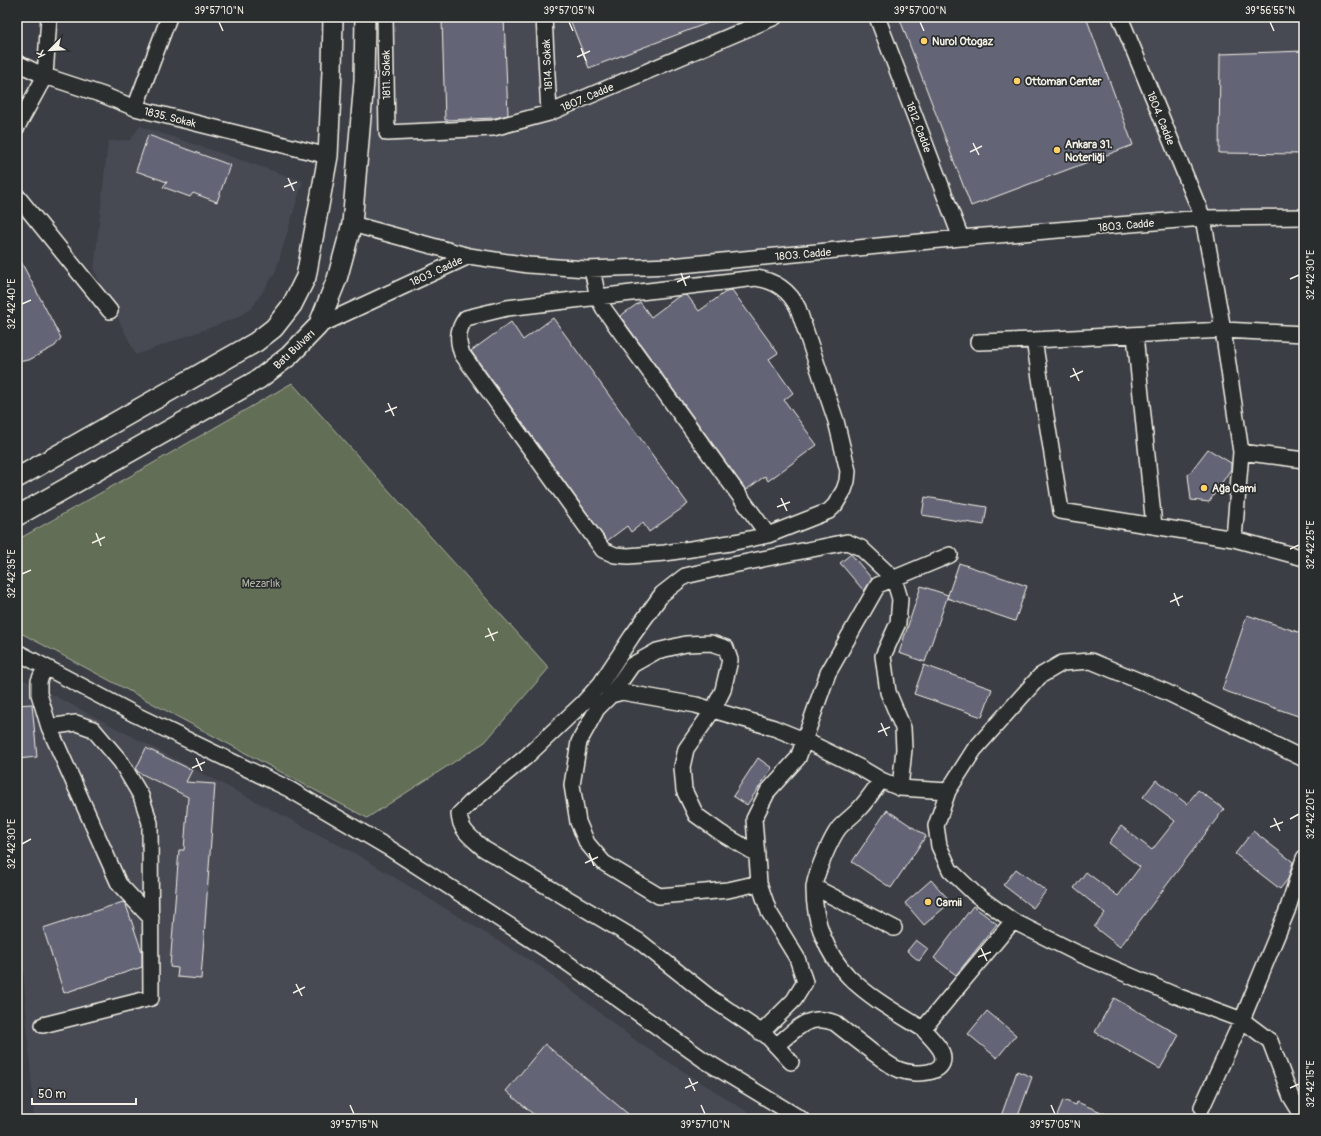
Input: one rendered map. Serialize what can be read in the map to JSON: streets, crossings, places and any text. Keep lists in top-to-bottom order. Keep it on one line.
{"streets":{"main road":["Batı Bulvarı"],"street":["1814. Sokak","1811. Sokak","1807. Cadde","1835. Sokak","1804. Cadde","1812. Cadde","1803. Cadde"]},"crossings":[["1814. Sokak","1807. Cadde"],["1811. Sokak","1807. Cadde"],["1804. Cadde","1803. Cadde"],["1812. Cadde","1803. Cadde"],["1803. Cadde","Batı Bulvarı"]],"parks":["Mezarlık"],"places":["Nurol Otogaz","Ottoman Center","Ankara 31. Noterliği","Ağa Cami","Camii"],"scale_bar":"50 m","north":"bottom left","coordinates":["39°57'10\"N","39°57'05\"N","39°57'00\"N","39°56'55\"N","32°42'30\"E","32°42'40\"E","32°42'25\"E","32°42'35\"E","32°42'20\"E","32°42'15\"E","39°57'15\"N"]}
